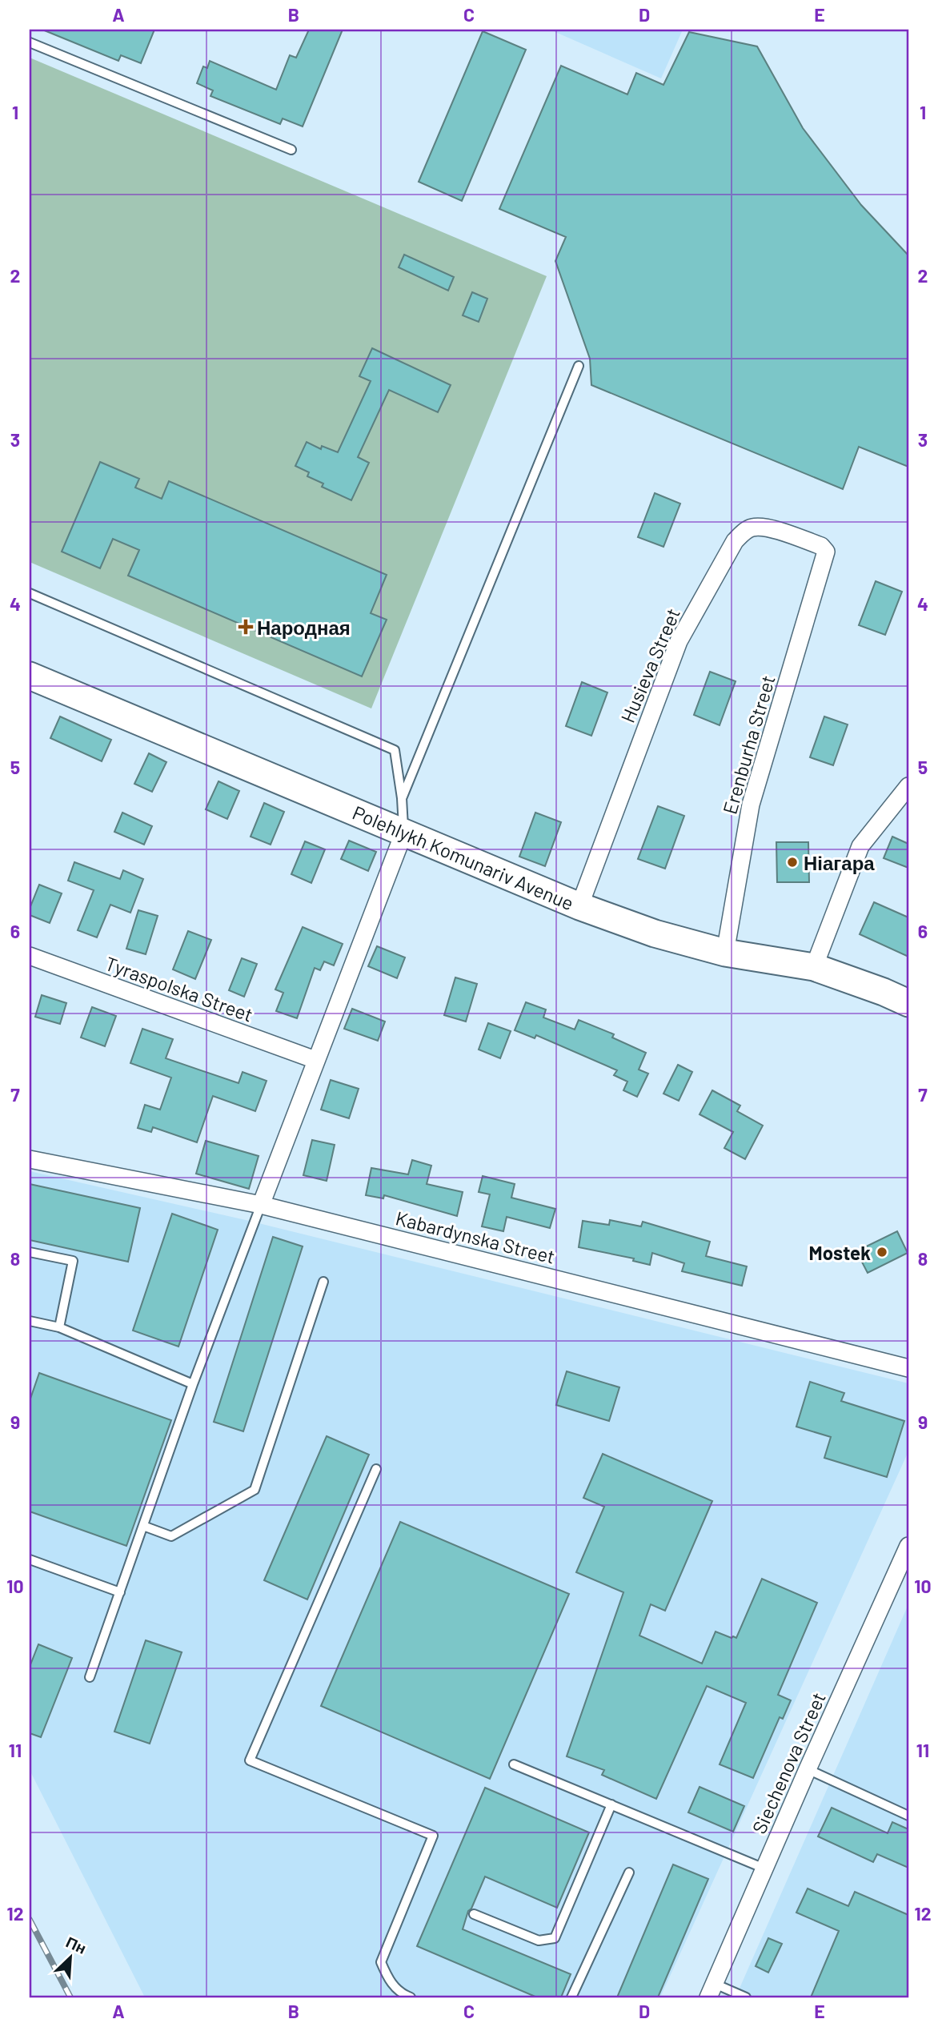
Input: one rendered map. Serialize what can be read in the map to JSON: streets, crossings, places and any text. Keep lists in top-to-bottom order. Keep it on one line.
{"streets":{"main road":["Polehlykh Komunariv Avenue"],"street":["Husieva Street","Erenburha Street","Tyraspolska Street","Kabardynska Street","Siechenova Street"]},"crossings":[["Husieva Street","Erenburha Street"],["Husieva Street","Polehlykh Komunariv Avenue"],["Erenburha Street","Polehlykh Komunariv Avenue"]],"places":{"health":["Народная"],"other":["Ніагара","Mostek"]},"north":"top right","grid":{"columns":["A","B","C","D","E"],"rows":["1","2","3","4","5","6","7","8","9","10","11","12"]}}
